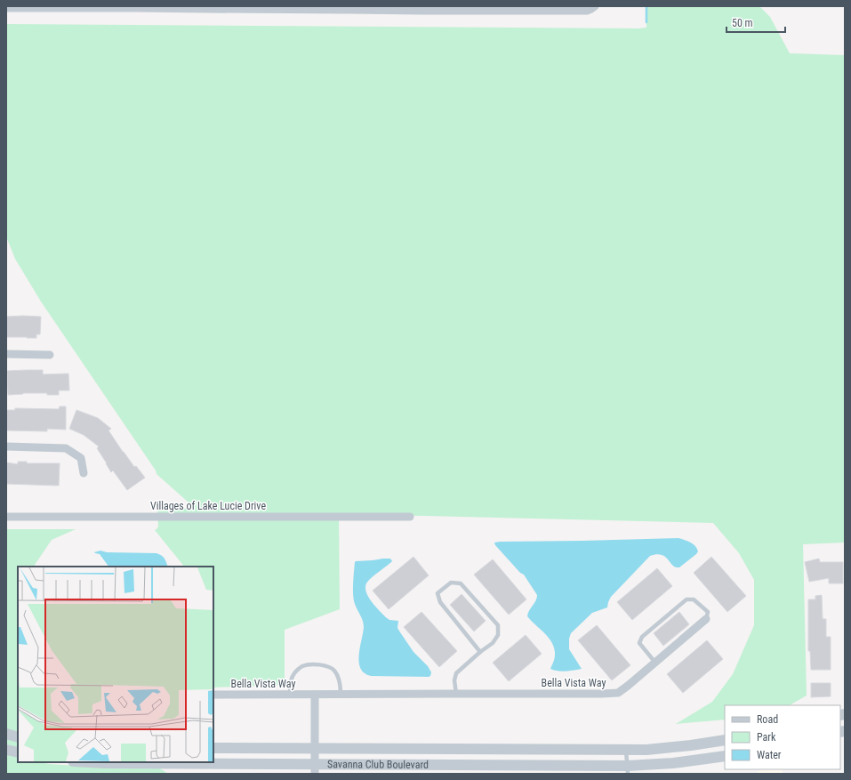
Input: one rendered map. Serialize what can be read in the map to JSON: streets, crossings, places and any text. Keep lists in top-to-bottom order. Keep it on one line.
{"streets":{"street":["Villages of Lake Lucie Drive","Bella Vista Way","Savanna Club Boulevard"]},"legend":["Road","Park","Water"],"scale_bar":"50 m"}
